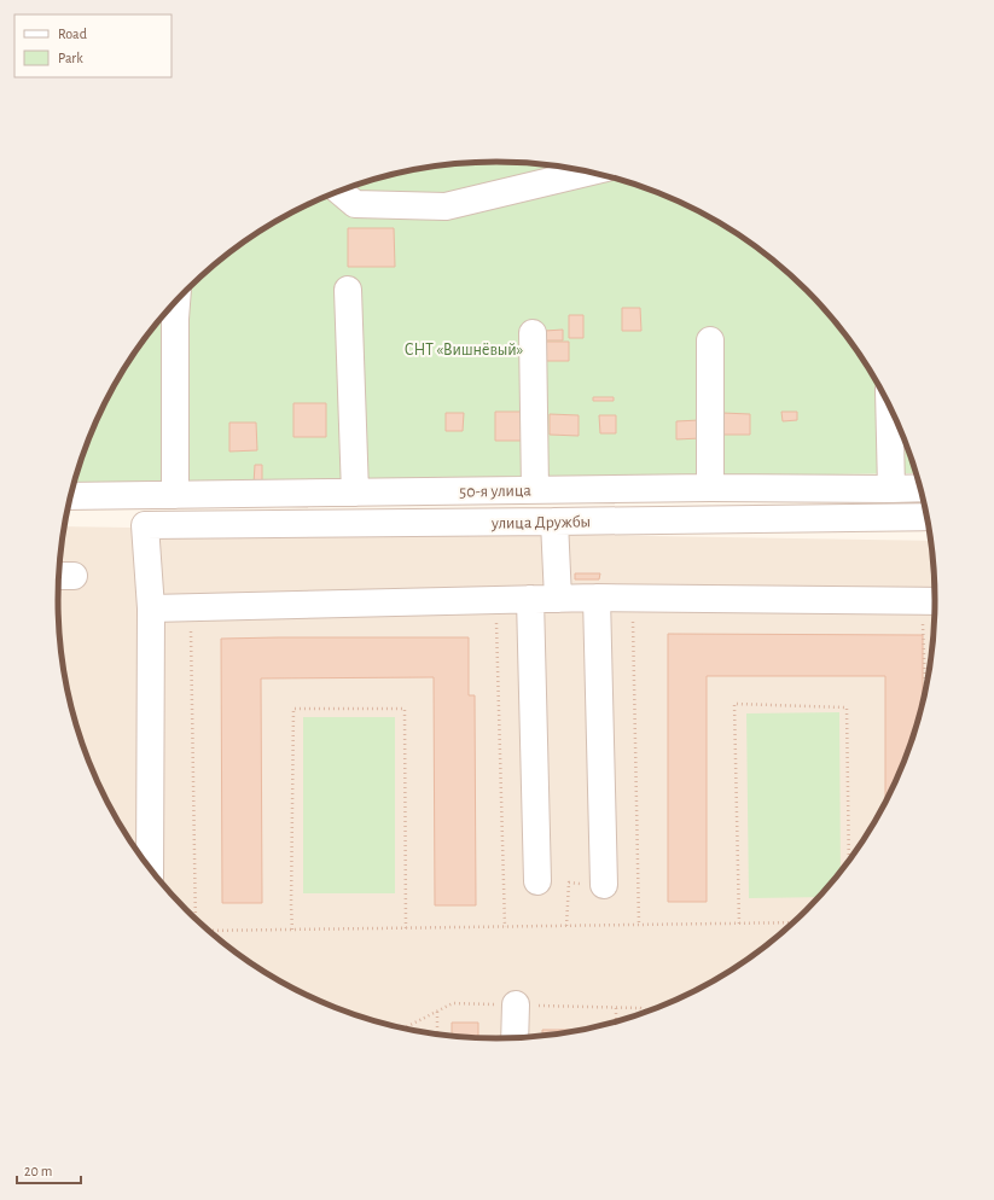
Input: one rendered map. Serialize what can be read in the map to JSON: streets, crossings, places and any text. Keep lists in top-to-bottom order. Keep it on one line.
{"streets":{"street":["50-я улица","улица Дружбы"]},"parks":["СНТ «Вишнёвый»"],"legend":["Road","Park"],"scale_bar":"20 m"}
